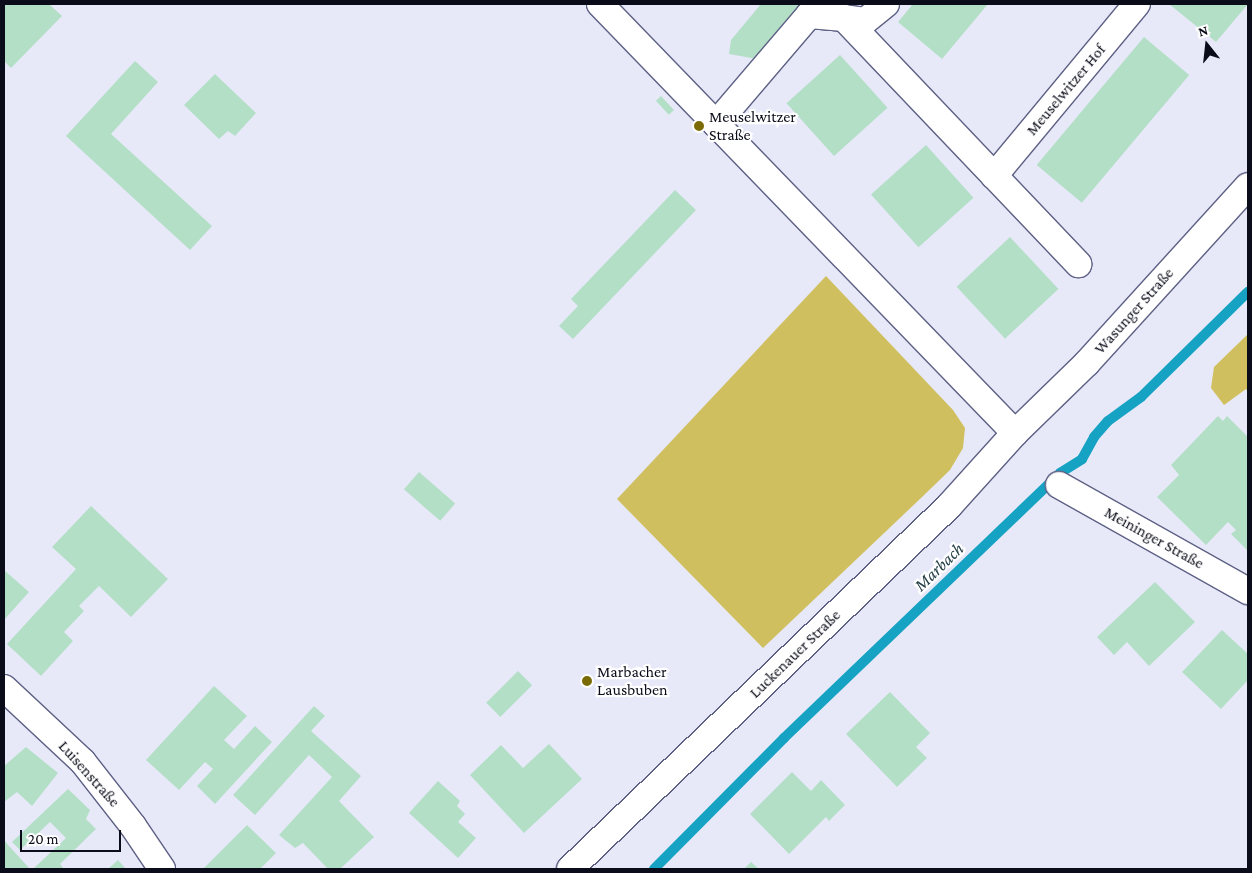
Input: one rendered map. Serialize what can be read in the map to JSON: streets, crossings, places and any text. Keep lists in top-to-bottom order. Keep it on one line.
{"streets":{"street":["Meuselwitzer Hof","Wasunger Straße","Meininger Straße","Luckenauer Straße","Luisenstraße"]},"crossings":[["Wasunger Straße","Luckenauer Straße"]],"water":["Marbach"],"places":["Meuselwitzer Straße","Marbacher Lausbuben"],"scale_bar":"20 m","north":"top"}
